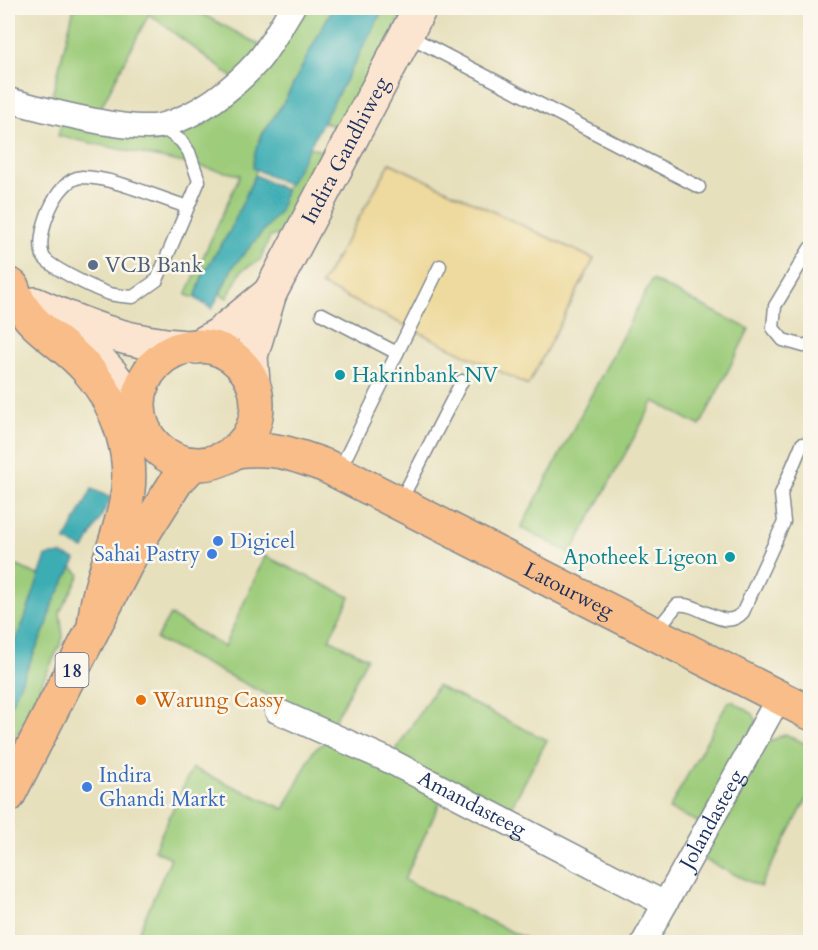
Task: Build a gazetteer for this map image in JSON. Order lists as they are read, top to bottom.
{
  "streets": {
    "main road": ["Indira Gandhiweg", "Latourweg", "18"],
    "street": ["Amandasteeg", "Jolandasteeg"]
  },
  "crossings": [
    ["Indira Gandhiweg", "Latourweg"],
    ["Indira Gandhiweg", "18"],
    ["Latourweg", "18"],
    ["Latourweg", "Jolandasteeg"],
    ["Amandasteeg", "Jolandasteeg"]
  ],
  "places": [
    "VCB Bank",
    "Hakrinbank NV",
    "Digicel",
    "Sahai Pastry",
    "Apotheek Ligeon",
    "Warung Cassy",
    "Indira Ghandi Markt"
  ]
}
